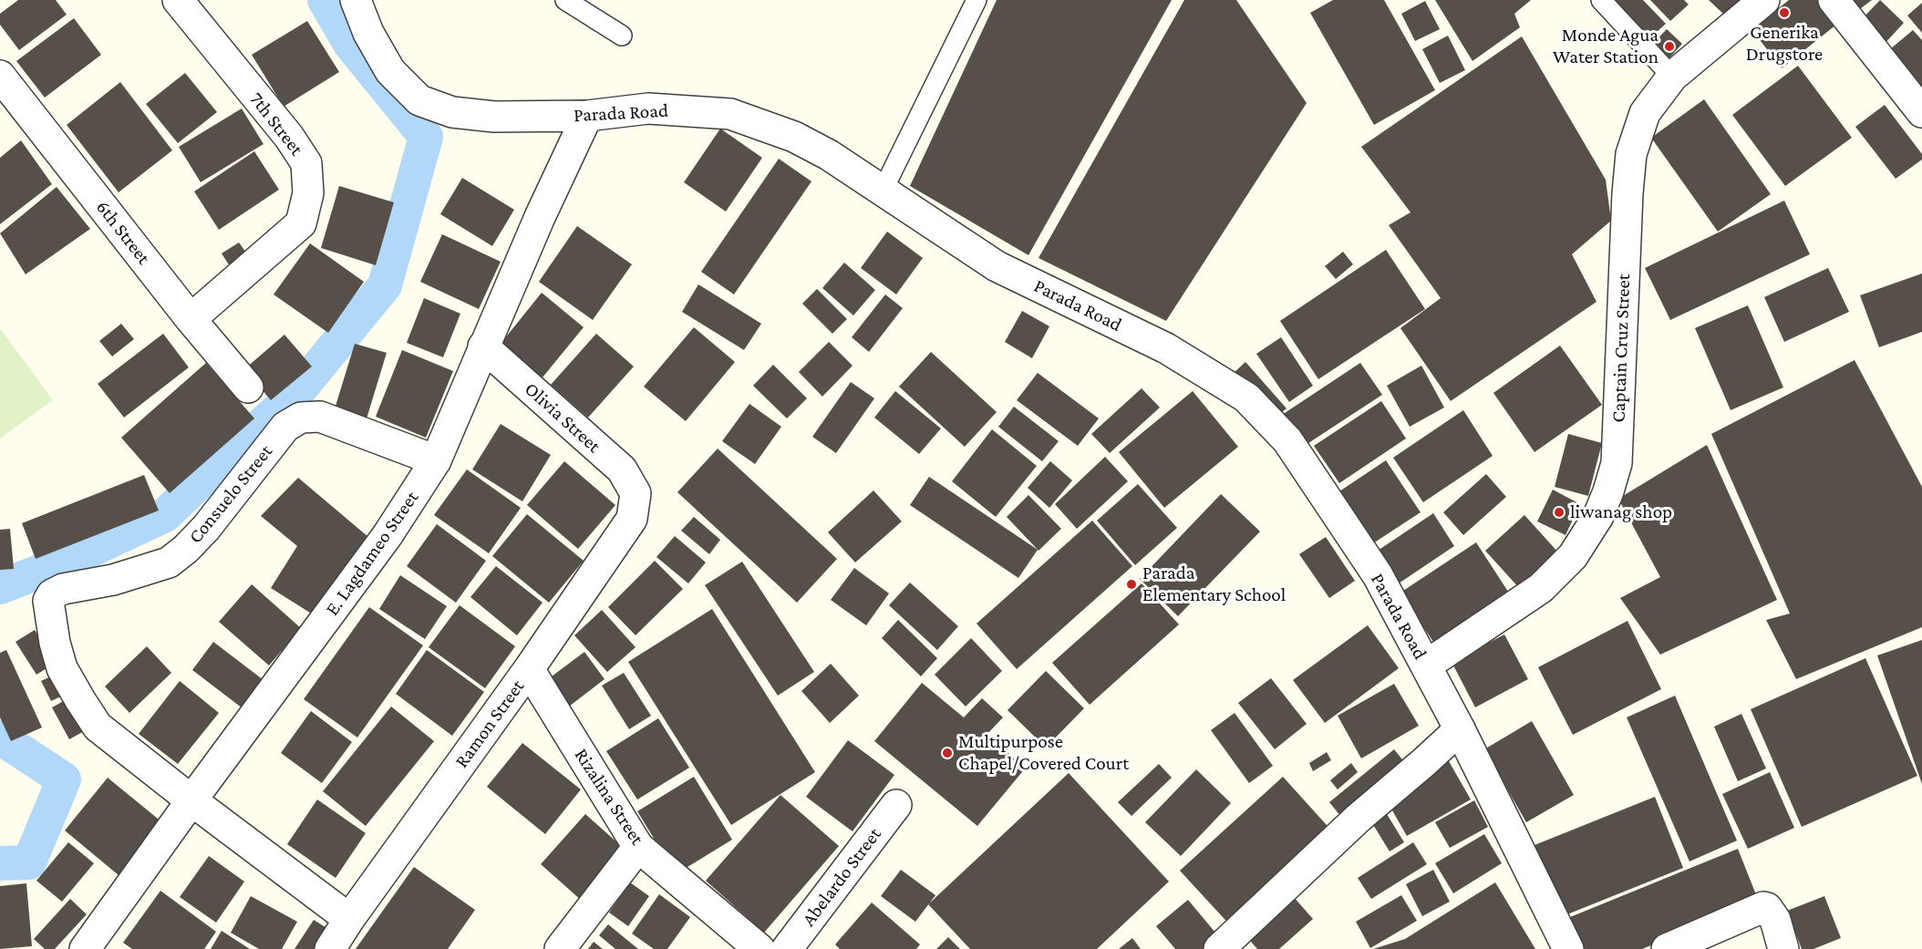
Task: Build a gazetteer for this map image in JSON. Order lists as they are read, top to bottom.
{
  "streets": {
    "street": [
      "Parada Road",
      "7th Street",
      "6th Street",
      "Captain Cruz Street",
      "Olivia Street",
      "Consuelo Street",
      "E. Lagdameo Street",
      "Ramon Street",
      "Rizalina Street",
      "Abelardo Street"
    ]
  },
  "crossings": [
    ["Parada Road", "Captain Cruz Street"],
    ["Parada Road", "E. Lagdameo Street"],
    ["7th Street", "6th Street"],
    ["Olivia Street", "E. Lagdameo Street"],
    ["Olivia Street", "Ramon Street"],
    ["Consuelo Street", "E. Lagdameo Street"],
    ["Consuelo Street", "Ramon Street"],
    ["Ramon Street", "Rizalina Street"]
  ],
  "places": [
    "Generika Drugstore",
    "Monde Agua Water Station",
    "liwanag shop",
    "Parada Elementary School",
    "Multipurpose Chapel/Covered Court"
  ]
}
